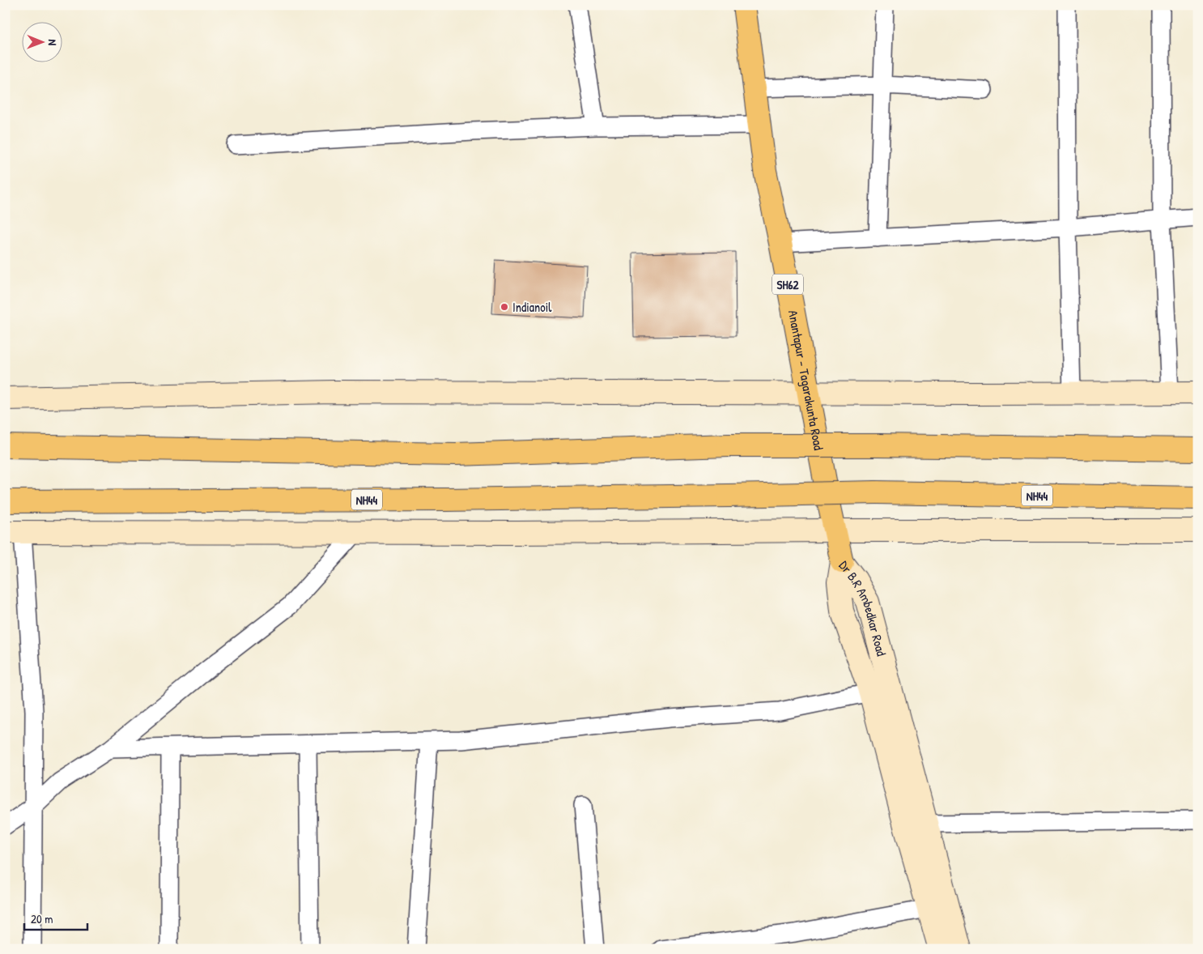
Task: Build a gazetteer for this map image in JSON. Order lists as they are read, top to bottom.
{
  "streets": {
    "main road": ["SH62", "Anantapur - Tagarakunta Road", "NH44"],
    "street": ["Dr B.R Ambedkar Road"]
  },
  "crossings": [
    ["Anantapur - Tagarakunta Road", "Dr B.R Ambedkar Road"]
  ],
  "places": ["Indianoil"],
  "scale_bar": "20 m",
  "north": "right"
}
